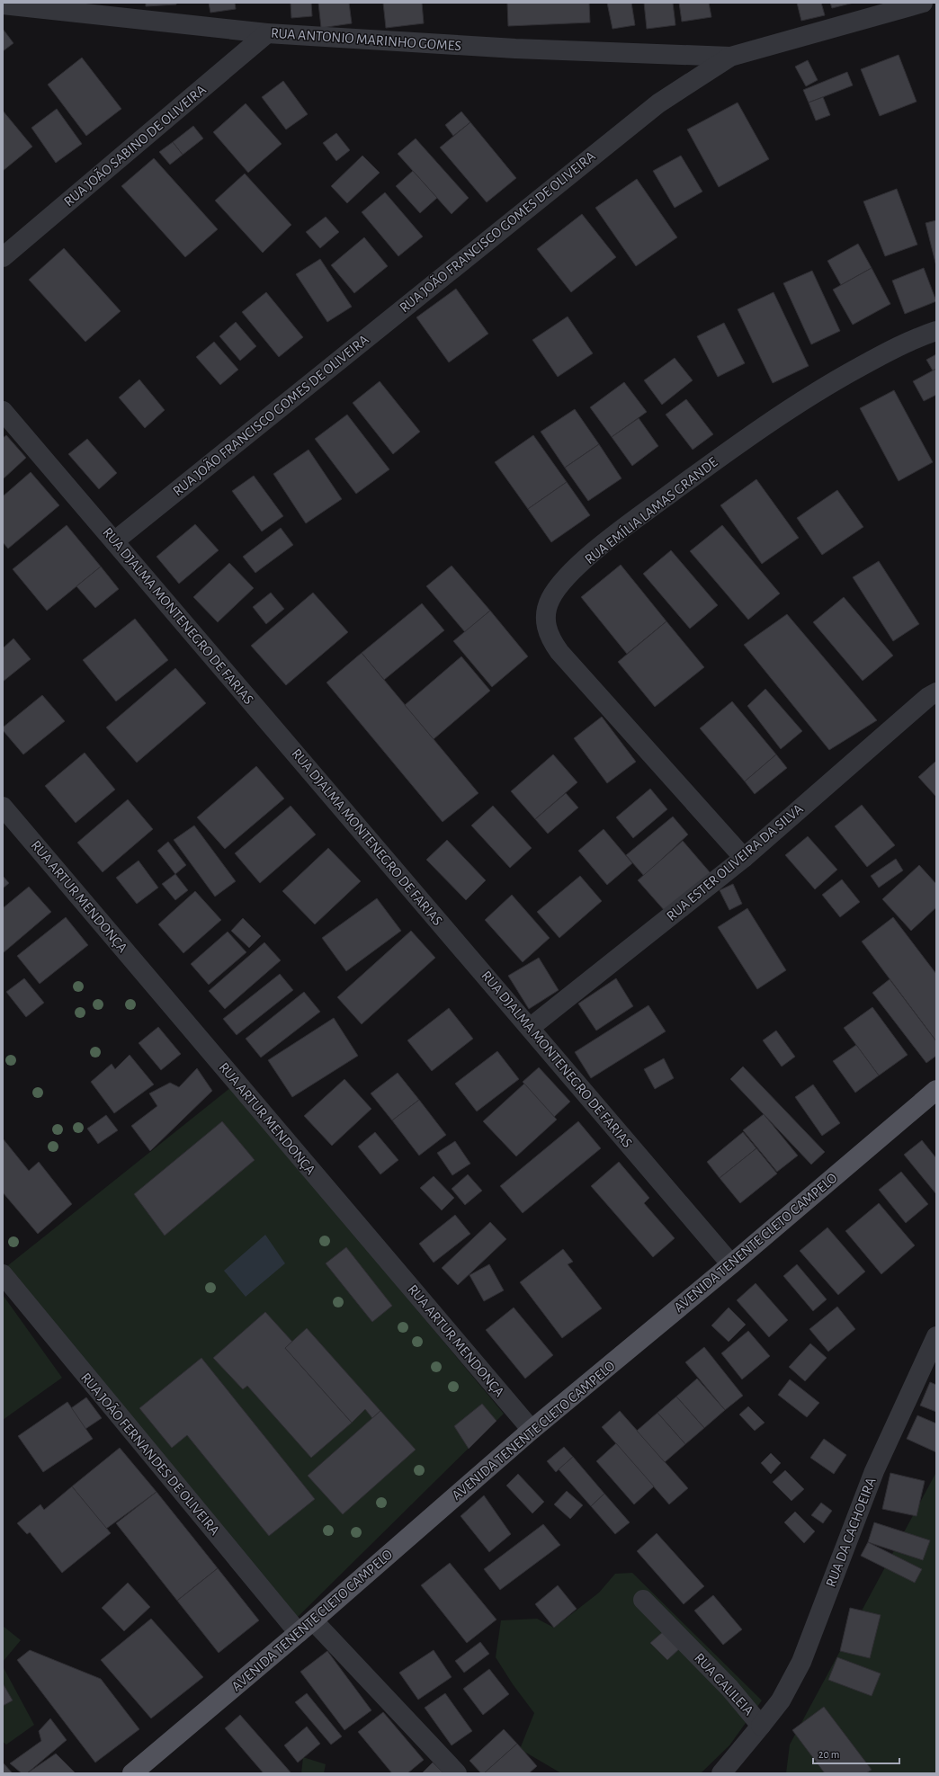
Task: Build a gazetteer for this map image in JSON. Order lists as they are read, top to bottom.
{
  "streets": {
    "main road": ["AVENIDA TENENTE CLETO CAMPELO"],
    "street": [
      "RUA ANTONIO MARINHO GOMES",
      "RUA JOÃO SABINO DE OLIVEIRA",
      "RUA JOÃO FRANCISCO GOMES DE OLIVEIRA",
      "RUA EMÍLIA LAMAS GRANDE",
      "RUA DJALMA MONTENEGRO DE FARIAS",
      "RUA ESTER OLIVEIRA DA SILVA",
      "RUA ARTUR MENDONÇA",
      "RUA JOÃO FERNANDES DE OLIVEIRA",
      "RUA DA CACHOEIRA",
      "RUA GALILEIA"
    ]
  },
  "crossings": [
    ["RUA ANTONIO MARINHO GOMES", "RUA JOÃO SABINO DE OLIVEIRA"],
    ["RUA ANTONIO MARINHO GOMES", "RUA JOÃO FRANCISCO GOMES DE OLIVEIRA"],
    ["RUA JOÃO FRANCISCO GOMES DE OLIVEIRA", "RUA DJALMA MONTENEGRO DE FARIAS"],
    ["RUA EMÍLIA LAMAS GRANDE", "RUA ESTER OLIVEIRA DA SILVA"],
    ["RUA DJALMA MONTENEGRO DE FARIAS", "RUA ESTER OLIVEIRA DA SILVA"],
    ["RUA DJALMA MONTENEGRO DE FARIAS", "AVENIDA TENENTE CLETO CAMPELO"],
    ["RUA ARTUR MENDONÇA", "AVENIDA TENENTE CLETO CAMPELO"],
    ["AVENIDA TENENTE CLETO CAMPELO", "RUA JOÃO FERNANDES DE OLIVEIRA"],
    ["RUA DA CACHOEIRA", "RUA GALILEIA"]
  ],
  "scale_bar": "20 m"
}
